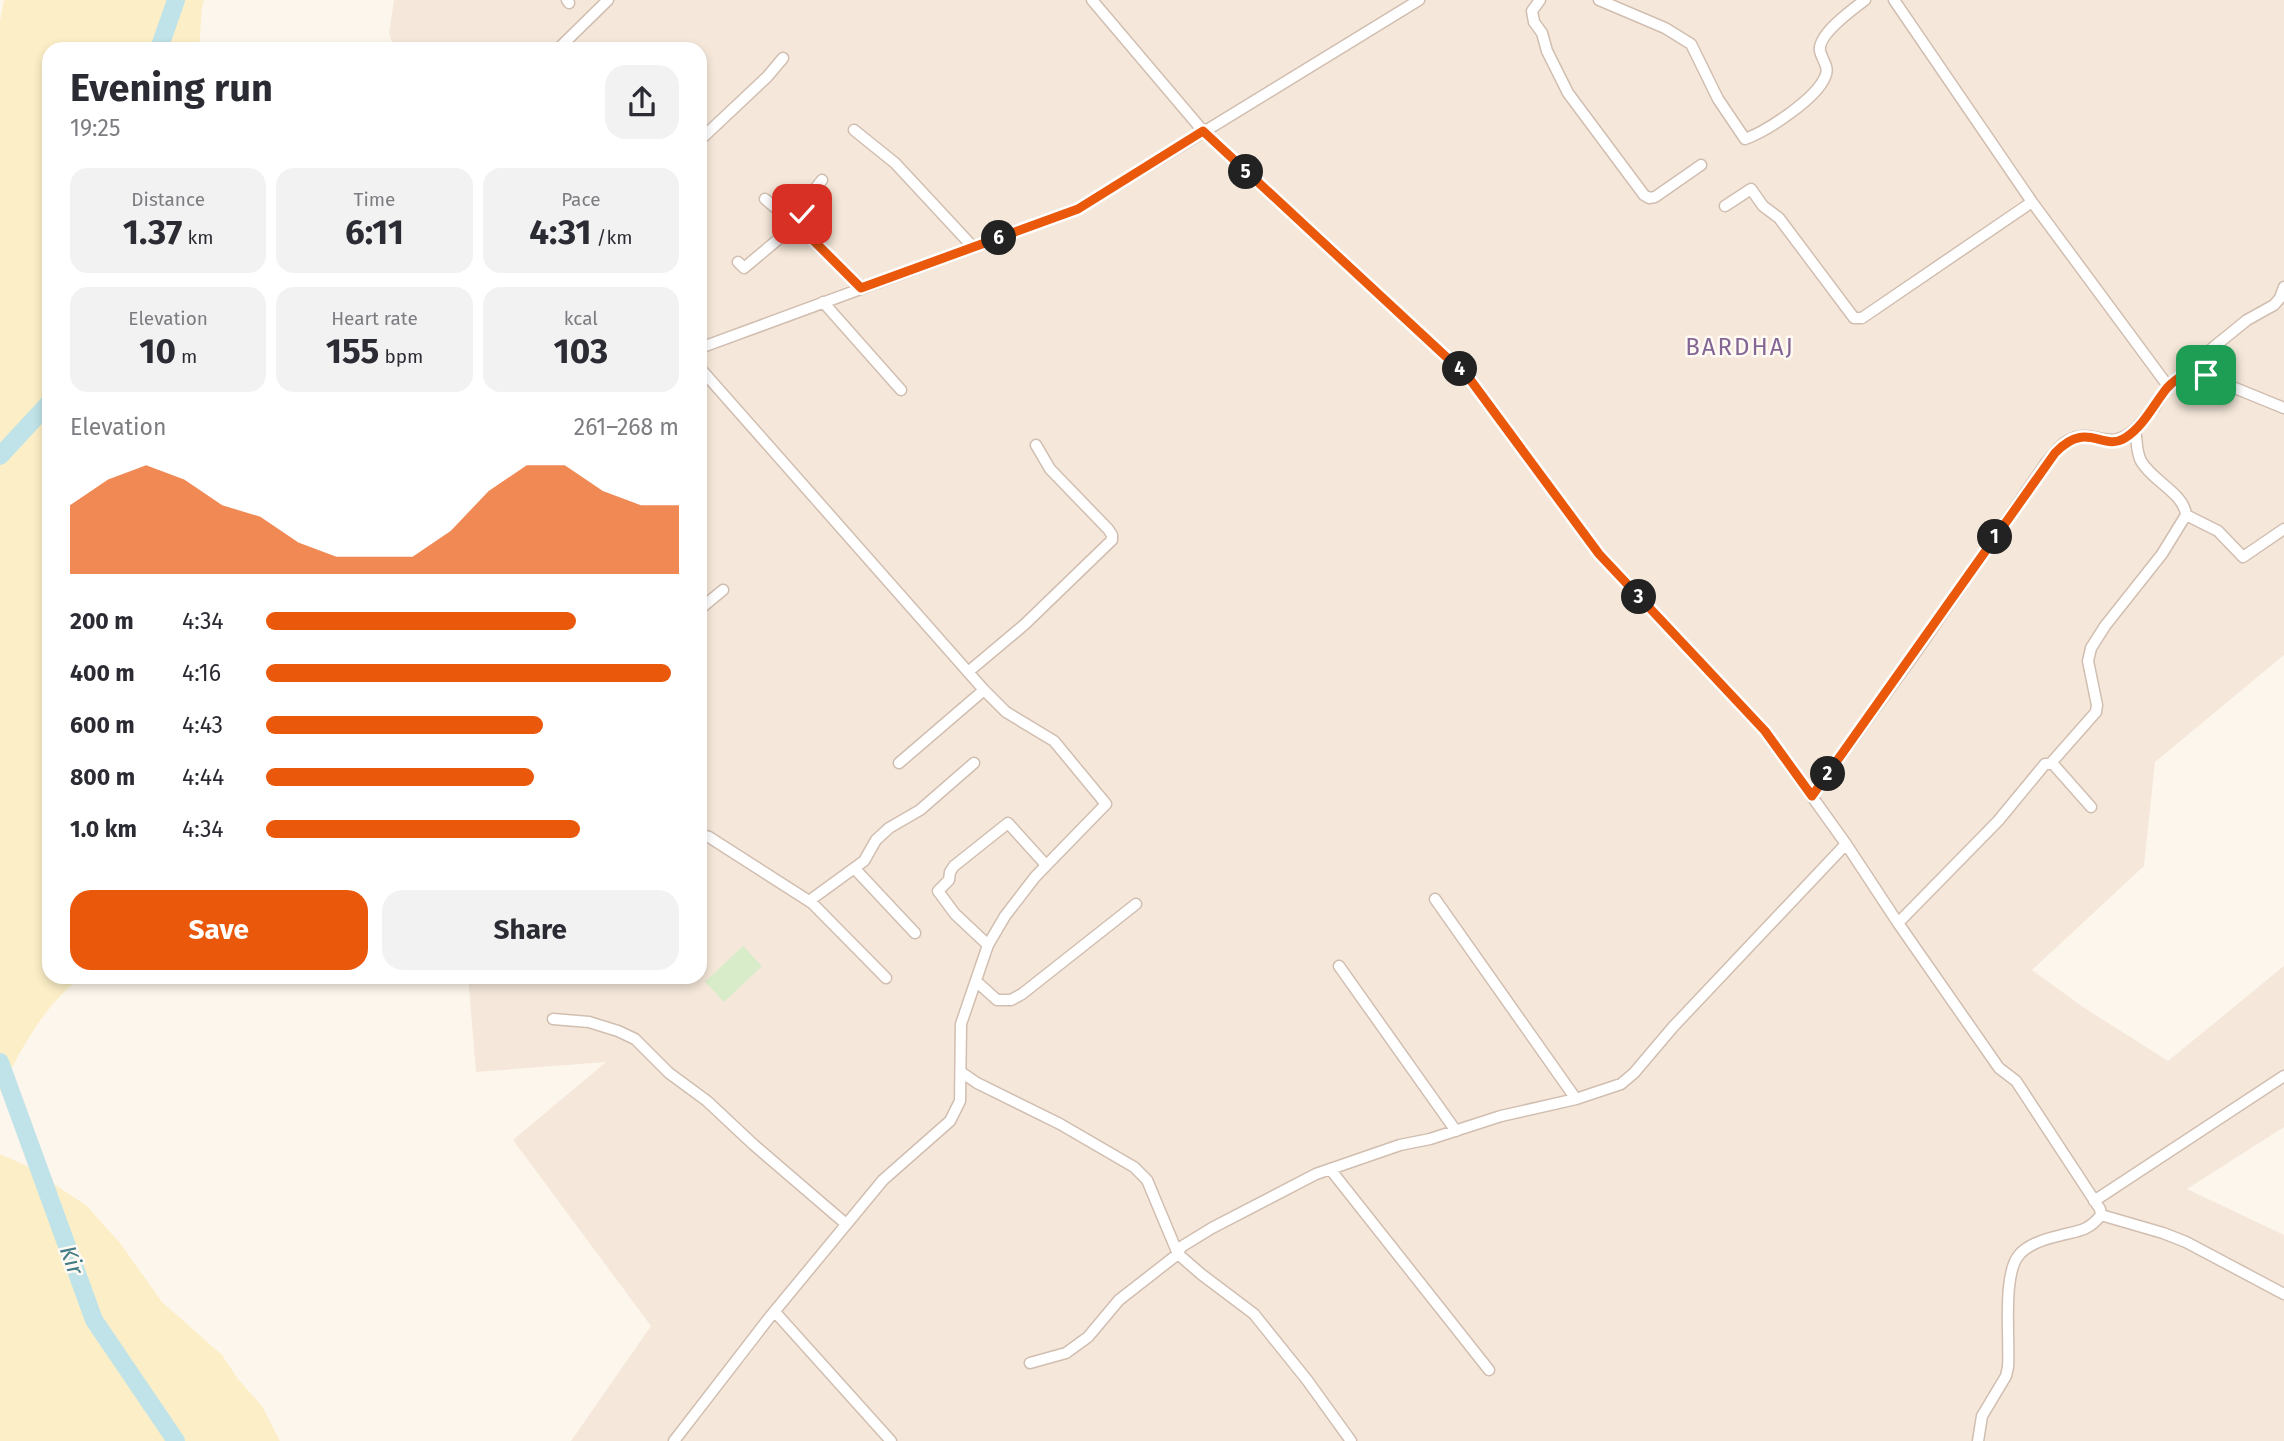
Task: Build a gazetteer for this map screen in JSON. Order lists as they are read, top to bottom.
{
  "districts": ["BARDHAJ"],
  "water": ["Kir"],
  "page": {
    "heading": ["Evening run", "19:25"],
    "pins": [
      "5",
      "6",
      "4",
      "1",
      "3",
      "2"
    ],
    "stats": [
      ["Distance", "1.37 km"],
      ["Time", "6:11"],
      ["Pace", "4:31 /km"],
      ["Elevation", "10 m"],
      ["Heart rate", "155 bpm"],
      ["kcal", "103"]
    ],
    "chart": ["Elevation", "261–268 m"],
    "list": [
      {
        "name": "200 m",
        "note": "4:34"
      },
      {
        "name": "400 m",
        "note": "4:16"
      },
      {
        "name": "600 m",
        "note": "4:43"
      },
      {
        "name": "800 m",
        "note": "4:44"
      },
      {
        "name": "1.0 km",
        "note": "4:34"
      }
    ],
    "buttons": ["Save", "Share"]
  }
}
